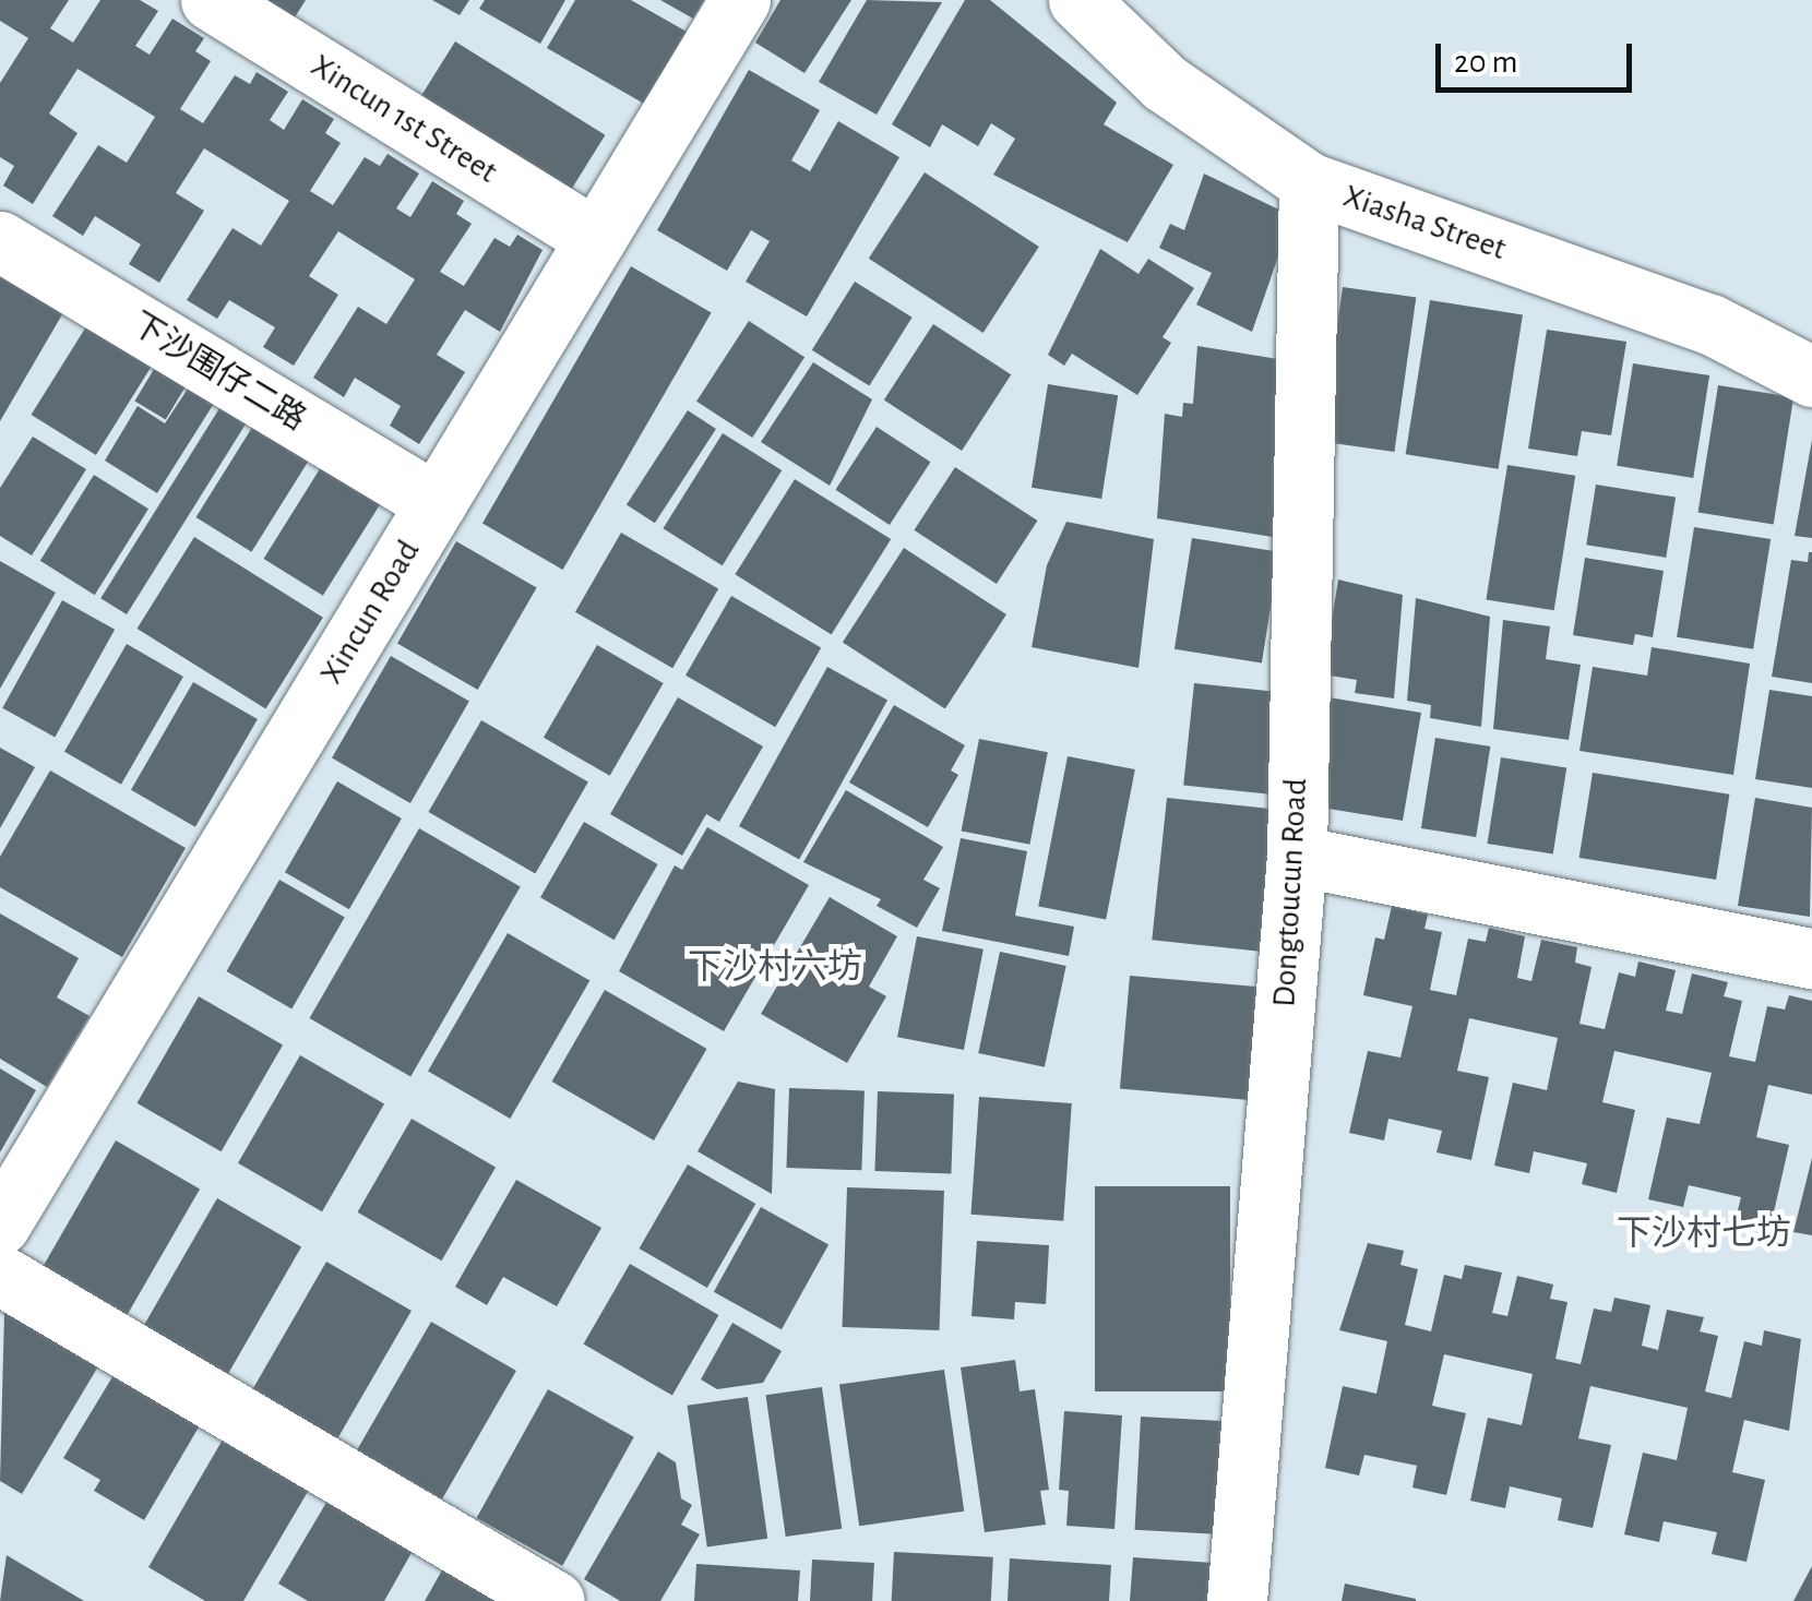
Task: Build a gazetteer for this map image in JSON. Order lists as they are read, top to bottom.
{
  "streets": {
    "street": [
      "Xincun 1st Street",
      "Xiasha Street",
      "下沙围仔二路",
      "Xincun Road",
      "Dongtoucun Road"
    ]
  },
  "crossings": [
    ["Xincun 1st Street", "Xincun Road"],
    ["Xiasha Street", "Dongtoucun Road"],
    ["下沙围仔二路", "Xincun Road"]
  ],
  "districts": ["下沙村六坊", "下沙村七坊"],
  "scale_bar": "20 m"
}
